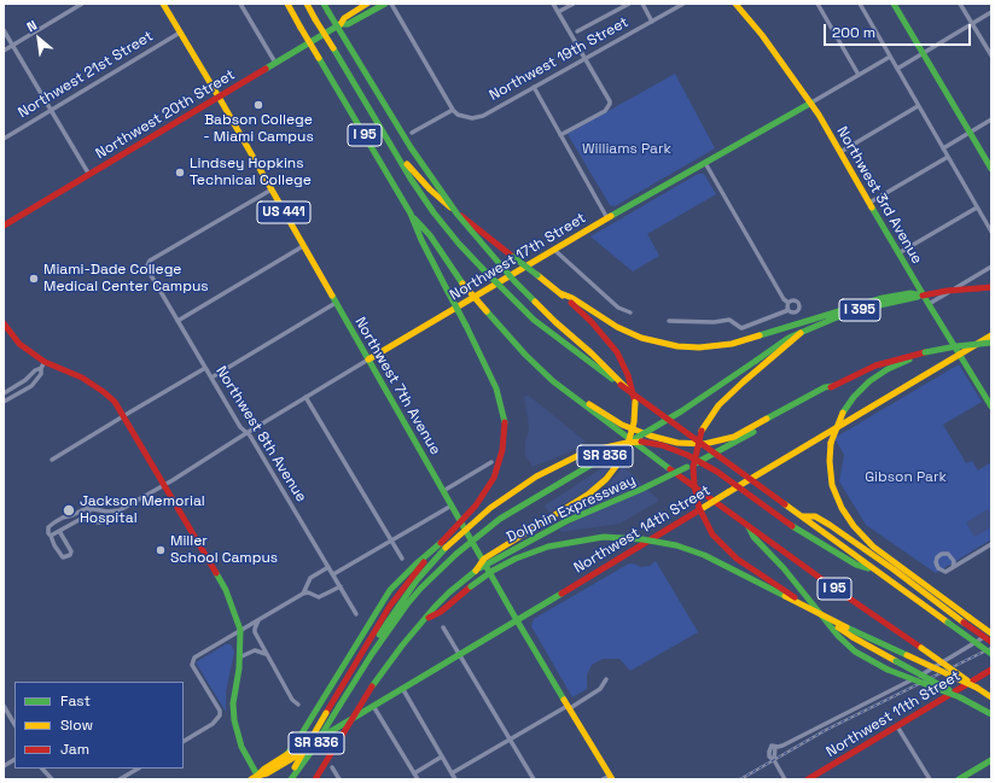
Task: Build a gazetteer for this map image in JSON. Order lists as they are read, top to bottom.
{
  "streets": {
    "main road": [
      "Northwest 20th Street",
      "I 95",
      "Northwest 3rd Avenue",
      "US 441",
      "Northwest 17th Street",
      "I 395",
      "Northwest 7th Avenue",
      "SR 836",
      "Dolphin Expressway",
      "Northwest 14th Street",
      "Northwest 11th Street"
    ],
    "street": ["Northwest 19th Street", "Northwest 21st Street", "Northwest 8th Avenue"]
  },
  "crossings": [
    ["Northwest 21st Street", "Northwest 7th Avenue"],
    ["Northwest 20th Street", "Northwest 7th Avenue"],
    ["Northwest 3rd Avenue", "Northwest 17th Street"],
    ["Northwest 3rd Avenue", "Northwest 14th Street"],
    ["Northwest 17th Street", "Northwest 7th Avenue"],
    ["Northwest 17th Street", "Northwest 8th Avenue"],
    ["I 395", "Dolphin Expressway"],
    ["Northwest 7th Avenue", "Northwest 8th Avenue"],
    ["Northwest 7th Avenue", "Northwest 14th Street"]
  ],
  "parks": ["Williams Park", "Gibson Park"],
  "places": [
    "Babson College - Miami Campus",
    "Lindsey Hopkins Technical College",
    "Miami-Dade College Medical Center Campus",
    "Jackson Memorial Hospital",
    "Miller School Campus"
  ],
  "legend": ["Fast", "Slow", "Jam"],
  "scale_bar": "200 m",
  "north": "top left"
}
